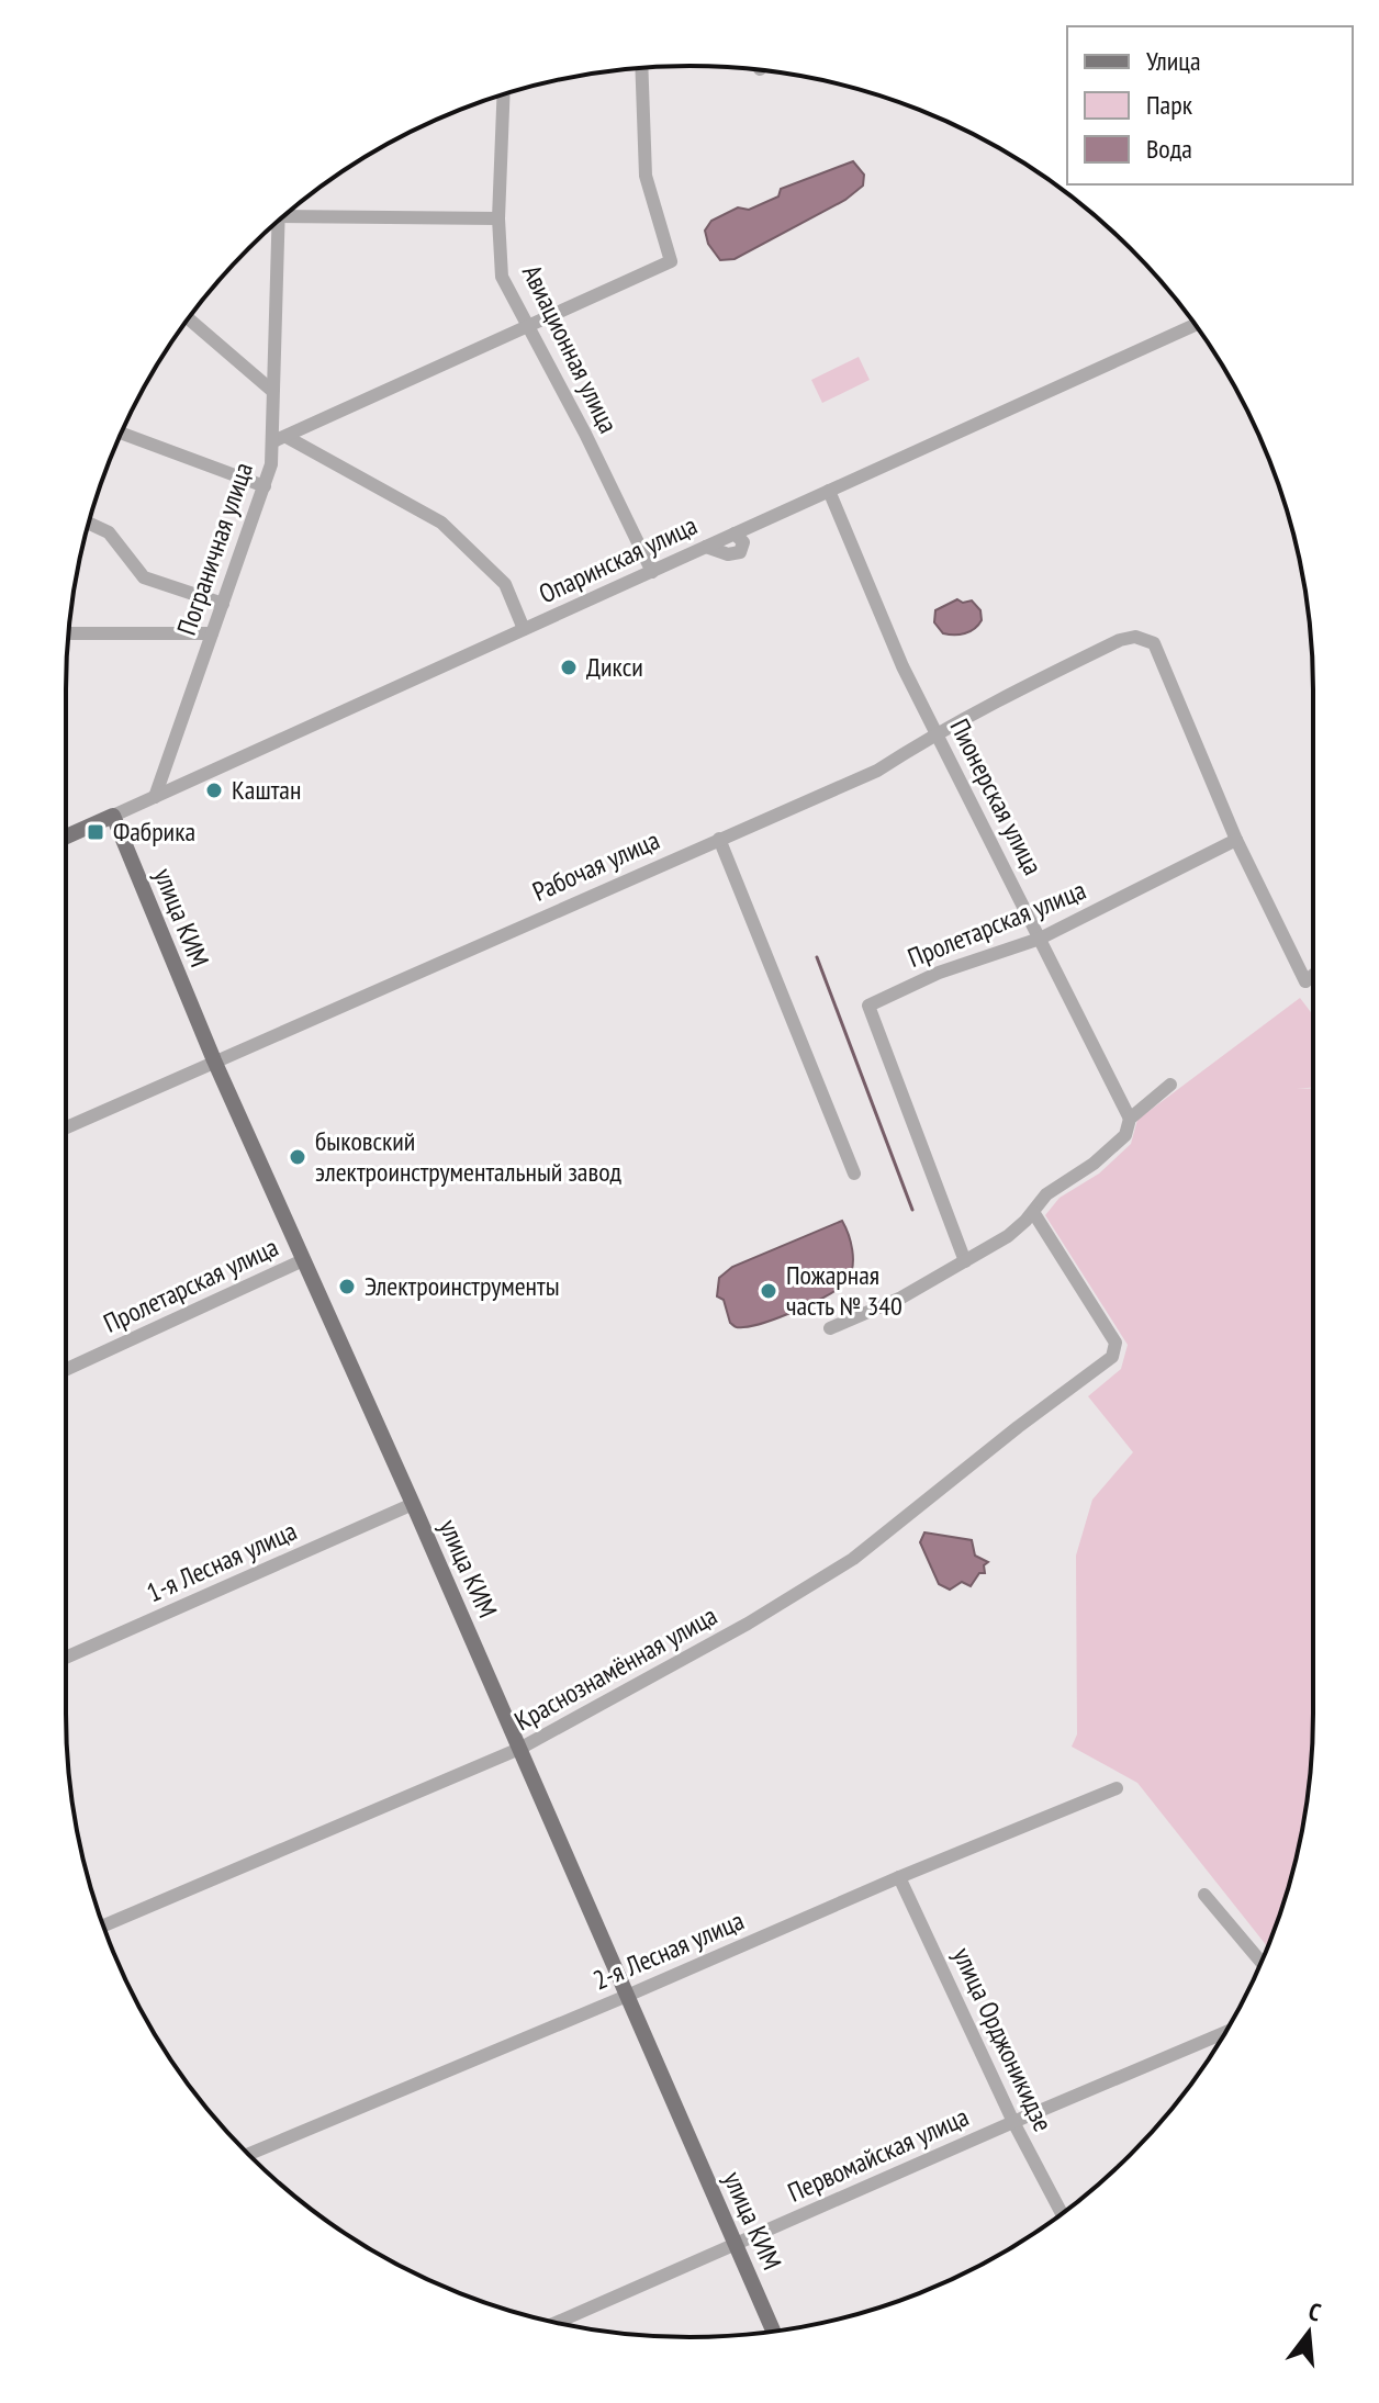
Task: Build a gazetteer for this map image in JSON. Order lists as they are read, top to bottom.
{
  "streets": {
    "main road": ["Опаринская улица", "улица КИМ"],
    "street": [
      "Авиационная улица",
      "Пограничная улица",
      "Пионерская улица",
      "Рабочая улица",
      "Пролетарская улица",
      "1-я Лесная улица",
      "Краснознамённая улица",
      "2-я Лесная улица",
      "улица Орджоникидзе",
      "Первомайская улица"
    ]
  },
  "crossings": [
    ["Авиационная улица", "Опаринская улица"],
    ["Пограничная улица", "Опаринская улица"],
    ["Опаринская улица", "Пионерская улица"],
    ["Опаринская улица", "улица КИМ"],
    ["Пионерская улица", "Рабочая улица"],
    ["Пионерская улица", "Пролетарская улица"],
    ["Рабочая улица", "улица КИМ"],
    ["Рабочая улица", "Пролетарская улица"],
    ["улица КИМ", "Пролетарская улица"],
    ["улица КИМ", "1-я Лесная улица"],
    ["улица КИМ", "Краснознамённая улица"],
    ["улица КИМ", "2-я Лесная улица"],
    ["улица КИМ", "Первомайская улица"],
    ["2-я Лесная улица", "улица Орджоникидзе"],
    ["улица Орджоникидзе", "Первомайская улица"]
  ],
  "places": {
    "other": [
      "Дикси",
      "Каштан",
      "быковский электроинструментальный завод",
      "Электроинструменты",
      "Пожарная часть № 340"
    ],
    "transit": ["Фабрика"]
  },
  "legend": ["Улица", "Парк", "Вода"],
  "north": "top"
}
